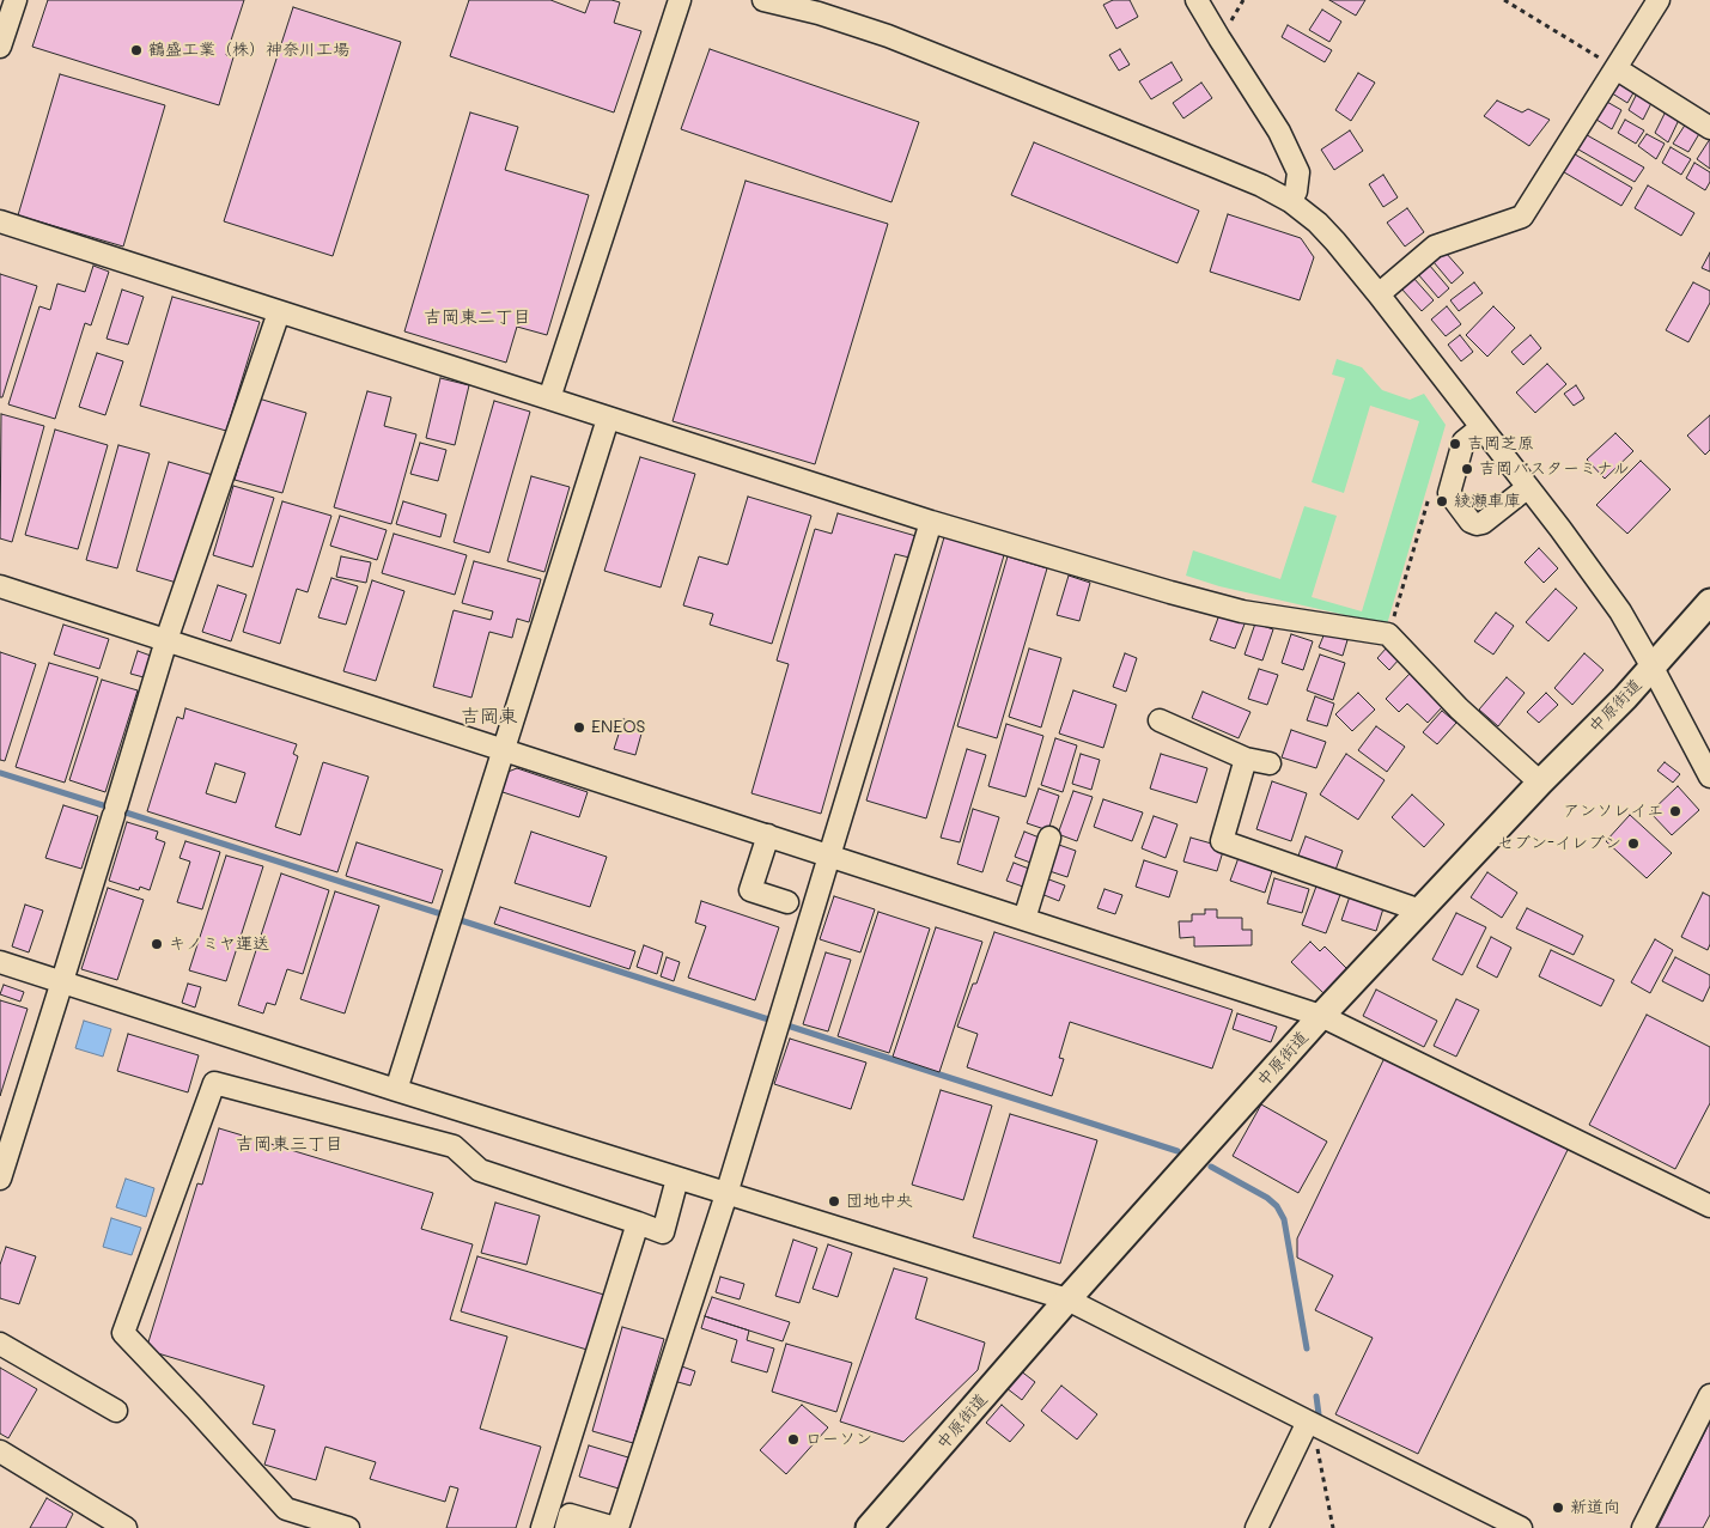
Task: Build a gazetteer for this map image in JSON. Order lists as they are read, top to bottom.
{
  "streets": {
    "main road": ["中原街道"]
  },
  "districts": ["吉岡東二丁目", "吉岡東", "吉岡東三丁目"],
  "places": [
    "鶴盛工業（株）神奈川工場",
    "吉岡芝原",
    "吉岡バスターミナル",
    "綾瀬車庫",
    "ENEOS",
    "アンソレイエ",
    "セブン-イレブン",
    "キノミヤ運送",
    "団地中央",
    "ローソン",
    "新道向"
  ]
}
